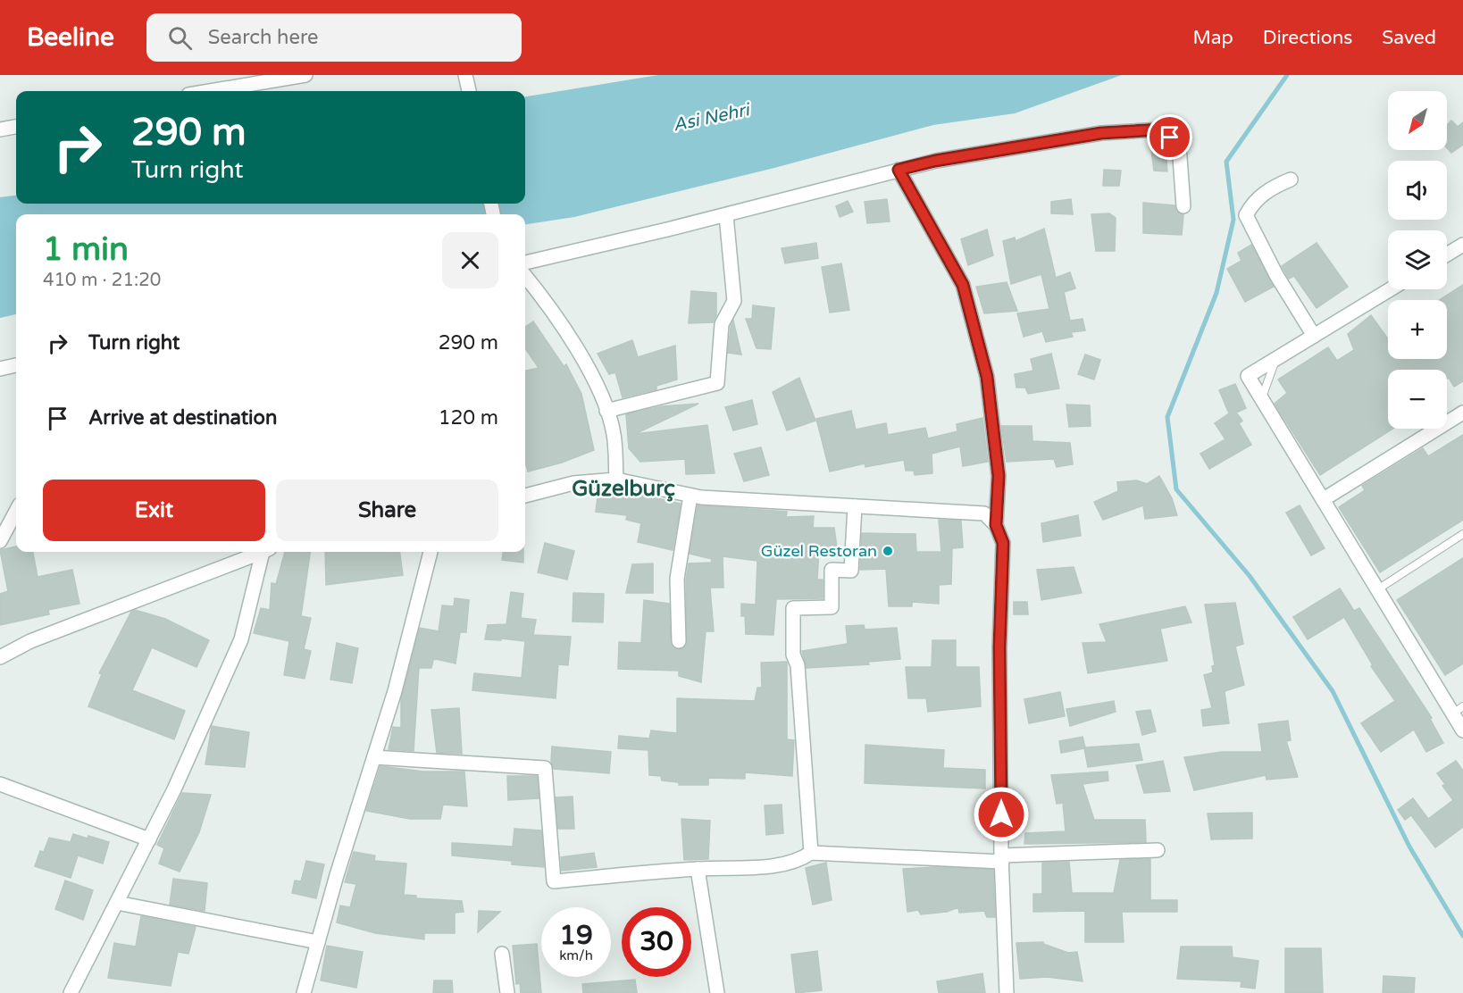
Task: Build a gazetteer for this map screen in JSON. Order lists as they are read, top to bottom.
{
  "districts": ["Güzelburç"],
  "water": ["Asi Nehri"],
  "places": ["Güzel Restoran"],
  "north": "bottom left",
  "page": {
    "header": "Beeline",
    "search": "Search here",
    "nav": ["Map", "Directions", "Saved"],
    "map_buttons": ["+", "−"],
    "turn": ["290 m", "Turn right"],
    "heading": ["1 min", "410 m · 21:20"],
    "list": [
      {
        "name": "Turn right",
        "value": "290 m"
      },
      {
        "name": "Arrive at destination",
        "value": "120 m"
      }
    ],
    "buttons": ["Exit", "Share"],
    "speed": "19 km/h",
    "limit": "30"
  }
}
